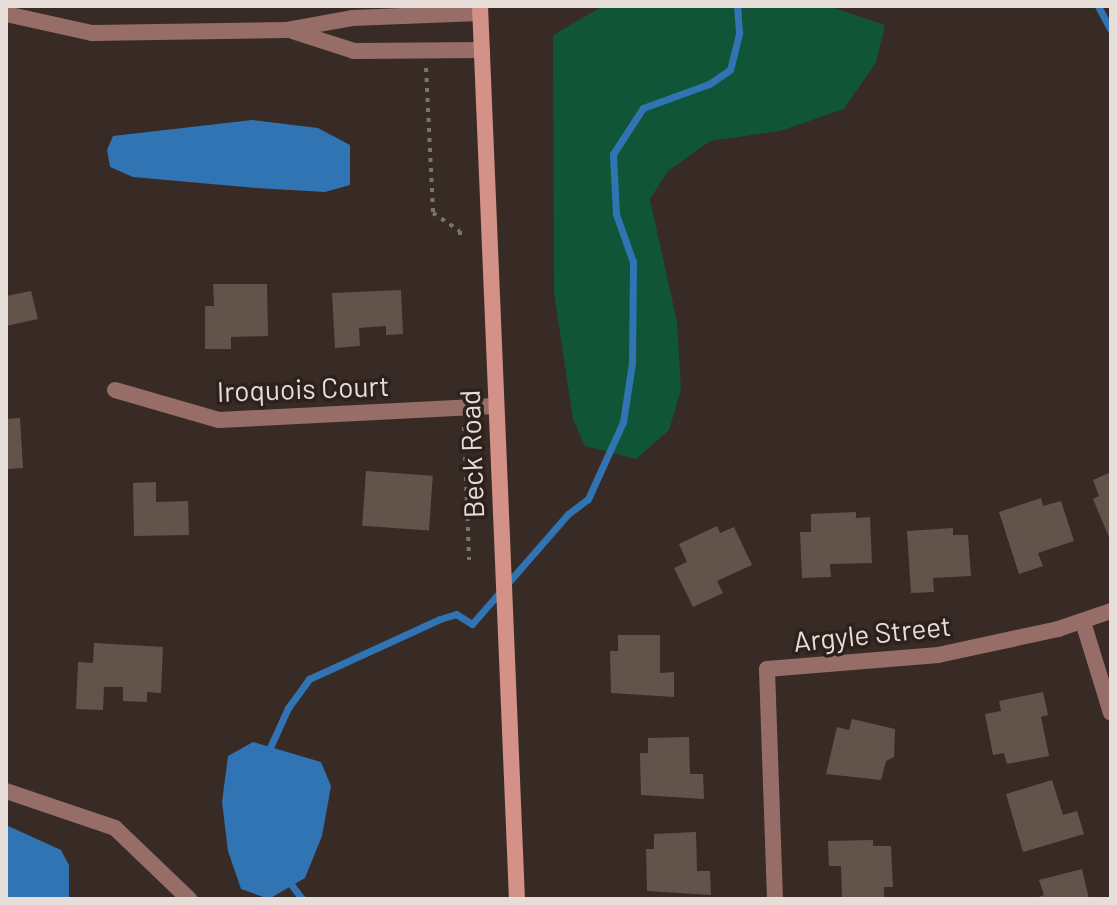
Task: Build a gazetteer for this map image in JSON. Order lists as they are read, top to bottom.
{
  "streets": {
    "main road": ["Beck Road"],
    "street": ["Iroquois Court", "Argyle Street"]
  },
  "crossings": [
    ["Iroquois Court", "Beck Road"]
  ]
}
